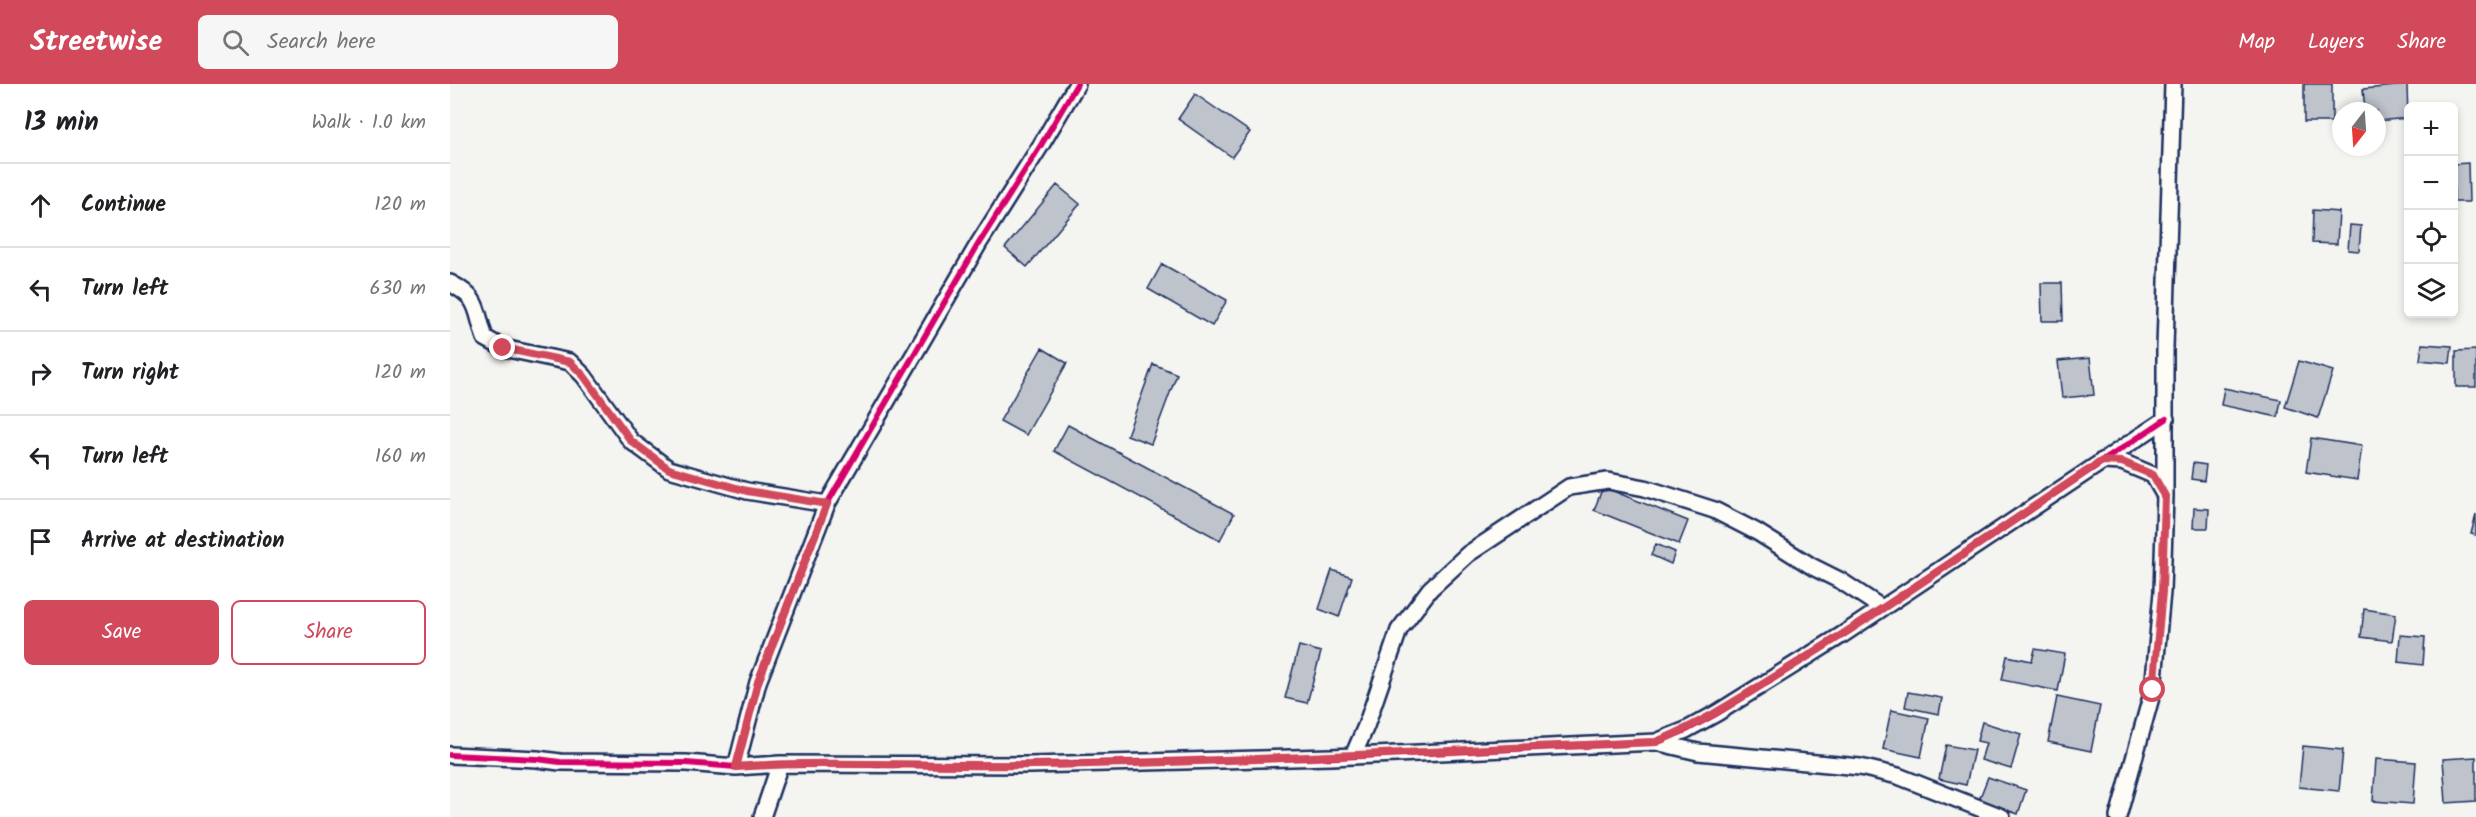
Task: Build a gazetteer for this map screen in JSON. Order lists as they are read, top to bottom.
{
  "north": "bottom",
  "page": {
    "header": "Streetwise",
    "search": "Search here",
    "nav": ["Map", "Layers", "Share"],
    "heading": ["13 min", "Walk · 1.0 km"],
    "map_buttons": ["+", "−"],
    "list": [
      ["Continue", "120 m"],
      ["Turn left", "630 m"],
      ["Turn right", "120 m"],
      ["Turn left", "160 m"],
      "Arrive at destination"
    ],
    "buttons": ["Save", "Share"]
  }
}
